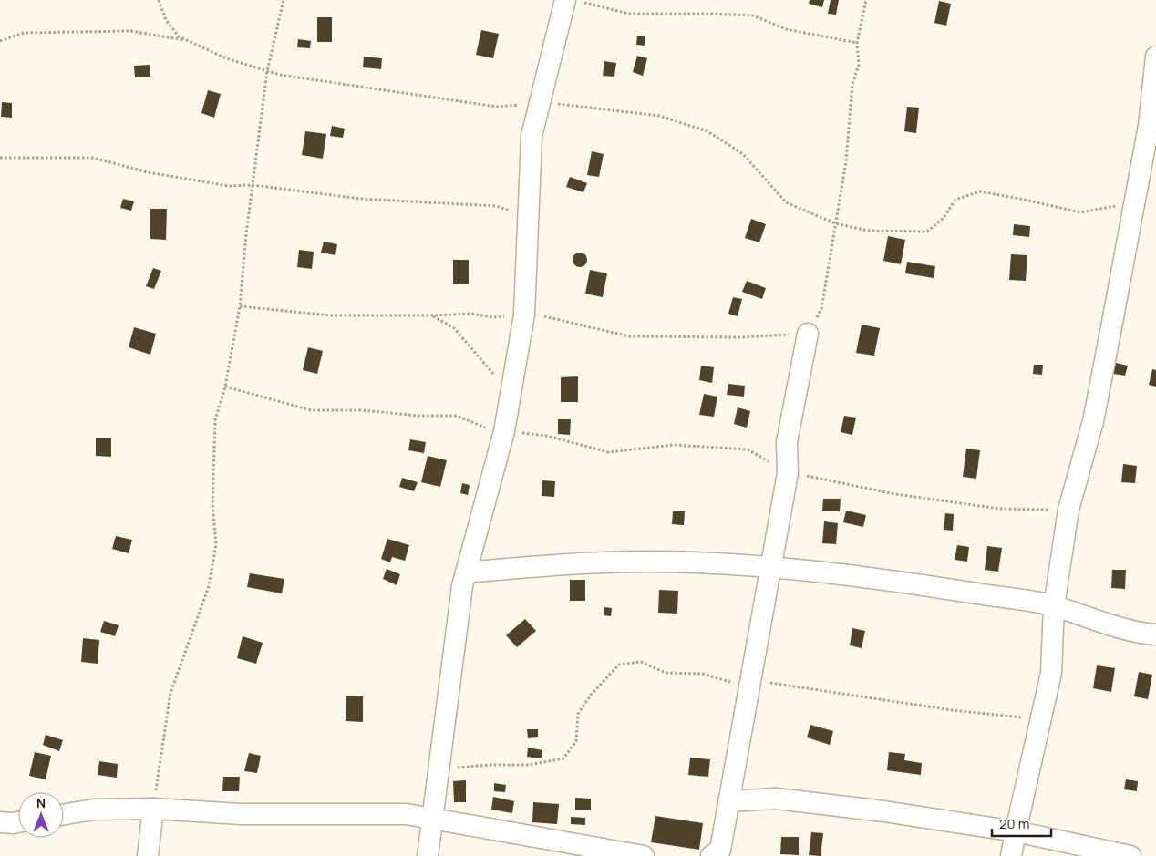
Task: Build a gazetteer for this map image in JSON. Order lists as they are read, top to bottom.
{
  "scale_bar": "20 m",
  "north": "top"
}
